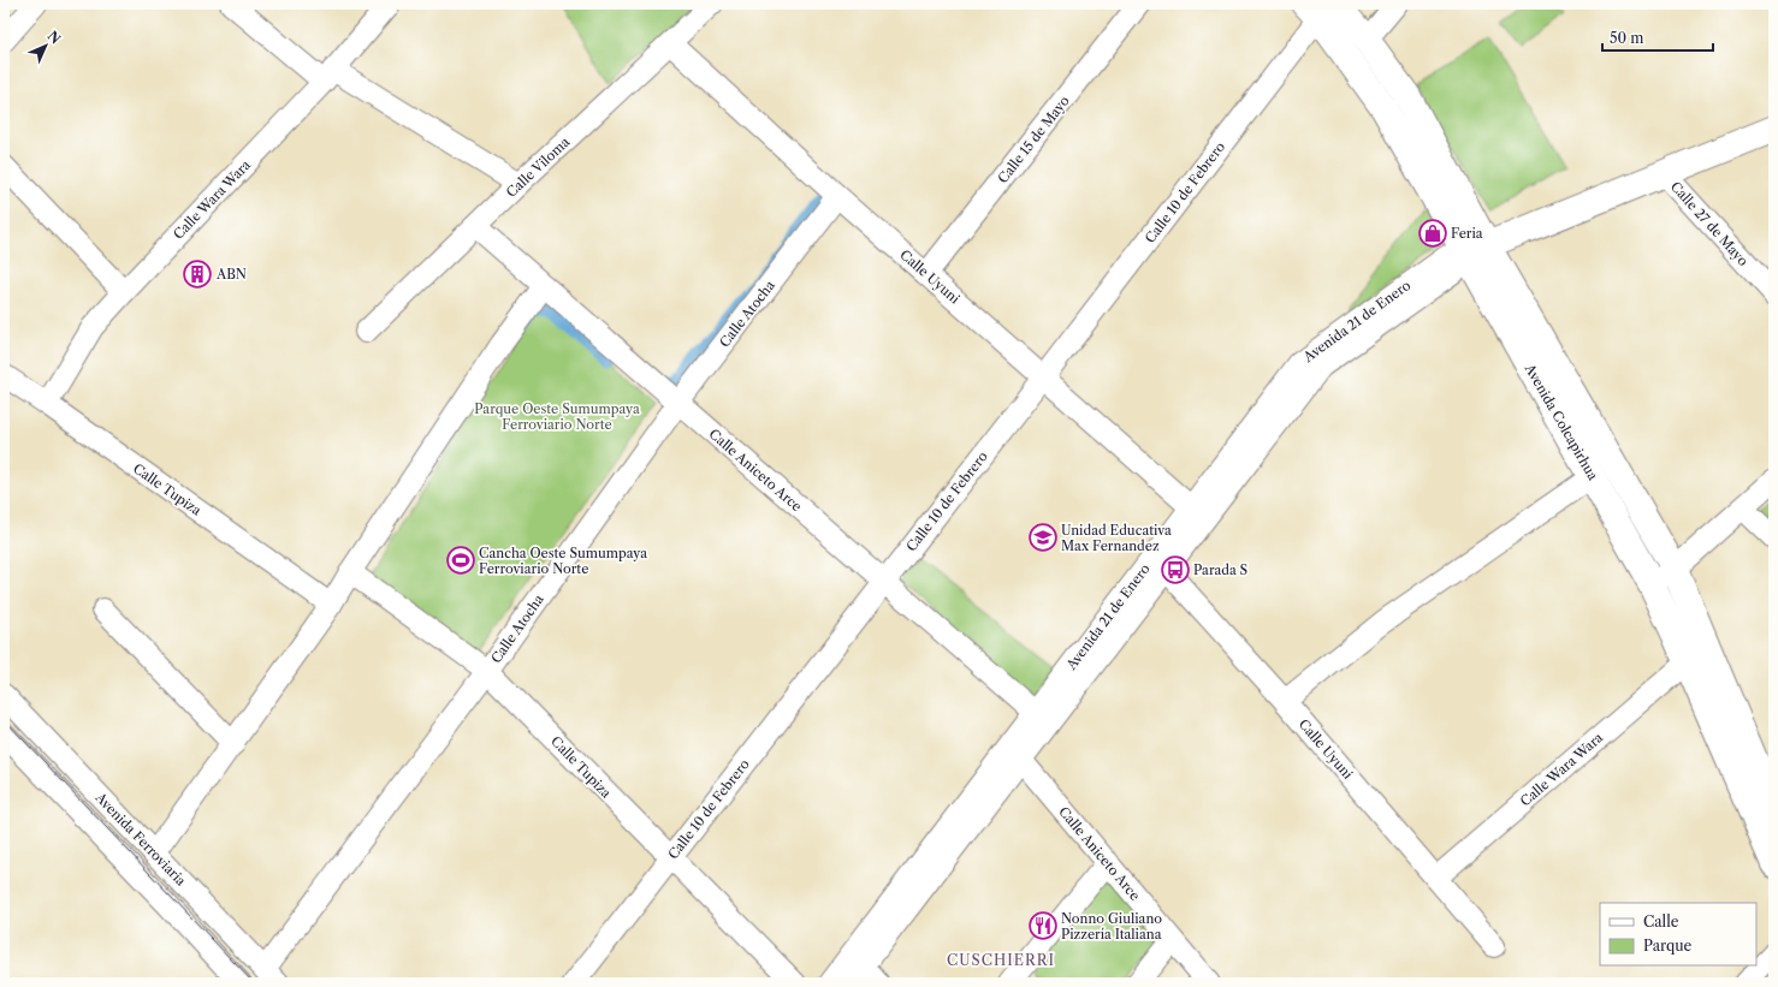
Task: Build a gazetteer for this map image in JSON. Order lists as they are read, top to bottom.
{
  "streets": {
    "main road": ["Avenida 21 de Enero", "Avenida Colcapirhua"],
    "street": [
      "Calle 15 de Mayo",
      "Calle Viloma",
      "Calle 10 de Febrero",
      "Calle Wara Wara",
      "Calle 27 de Mayo",
      "Calle Uyuni",
      "Calle Atocha",
      "Calle Aniceto Arce",
      "Calle Tupiza",
      "Avenida Ferroviaria"
    ]
  },
  "crossings": [
    ["Calle 15 de Mayo", "Calle Uyuni"],
    ["Calle Viloma", "Calle Uyuni"],
    ["Calle Viloma", "Calle Aniceto Arce"],
    ["Calle 10 de Febrero", "Calle Uyuni"],
    ["Calle 10 de Febrero", "Avenida Colcapirhua"],
    ["Calle 10 de Febrero", "Calle Aniceto Arce"],
    ["Calle 10 de Febrero", "Calle Tupiza"],
    ["Calle Wara Wara", "Calle Uyuni"],
    ["Calle Wara Wara", "Avenida Colcapirhua"],
    ["Calle Wara Wara", "Calle Tupiza"],
    ["Calle 27 de Mayo", "Avenida 21 de Enero"],
    ["Calle Uyuni", "Calle Atocha"],
    ["Calle Uyuni", "Avenida 21 de Enero"],
    ["Calle Atocha", "Calle Aniceto Arce"],
    ["Calle Atocha", "Calle Tupiza"],
    ["Calle Atocha", "Avenida Ferroviaria"],
    ["Avenida 21 de Enero", "Avenida Colcapirhua"],
    ["Avenida 21 de Enero", "Calle Aniceto Arce"]
  ],
  "districts": ["CUSCHIERRI"],
  "parks": ["Parque Oeste Sumumpaya Ferroviario Norte"],
  "places": {
    "shop": ["Feria"],
    "building": ["ABN"],
    "school or university": ["Unidad Educativa Max Fernandez"],
    "sports": ["Cancha Oeste Sumumpaya Ferroviario Norte"],
    "bus stop": ["Parada S"],
    "restaurant": ["Nonno Giuliano Pizzería Italiana"]
  },
  "legend": ["Calle", "Parque"],
  "scale_bar": "50 m",
  "north": "top right"
}
